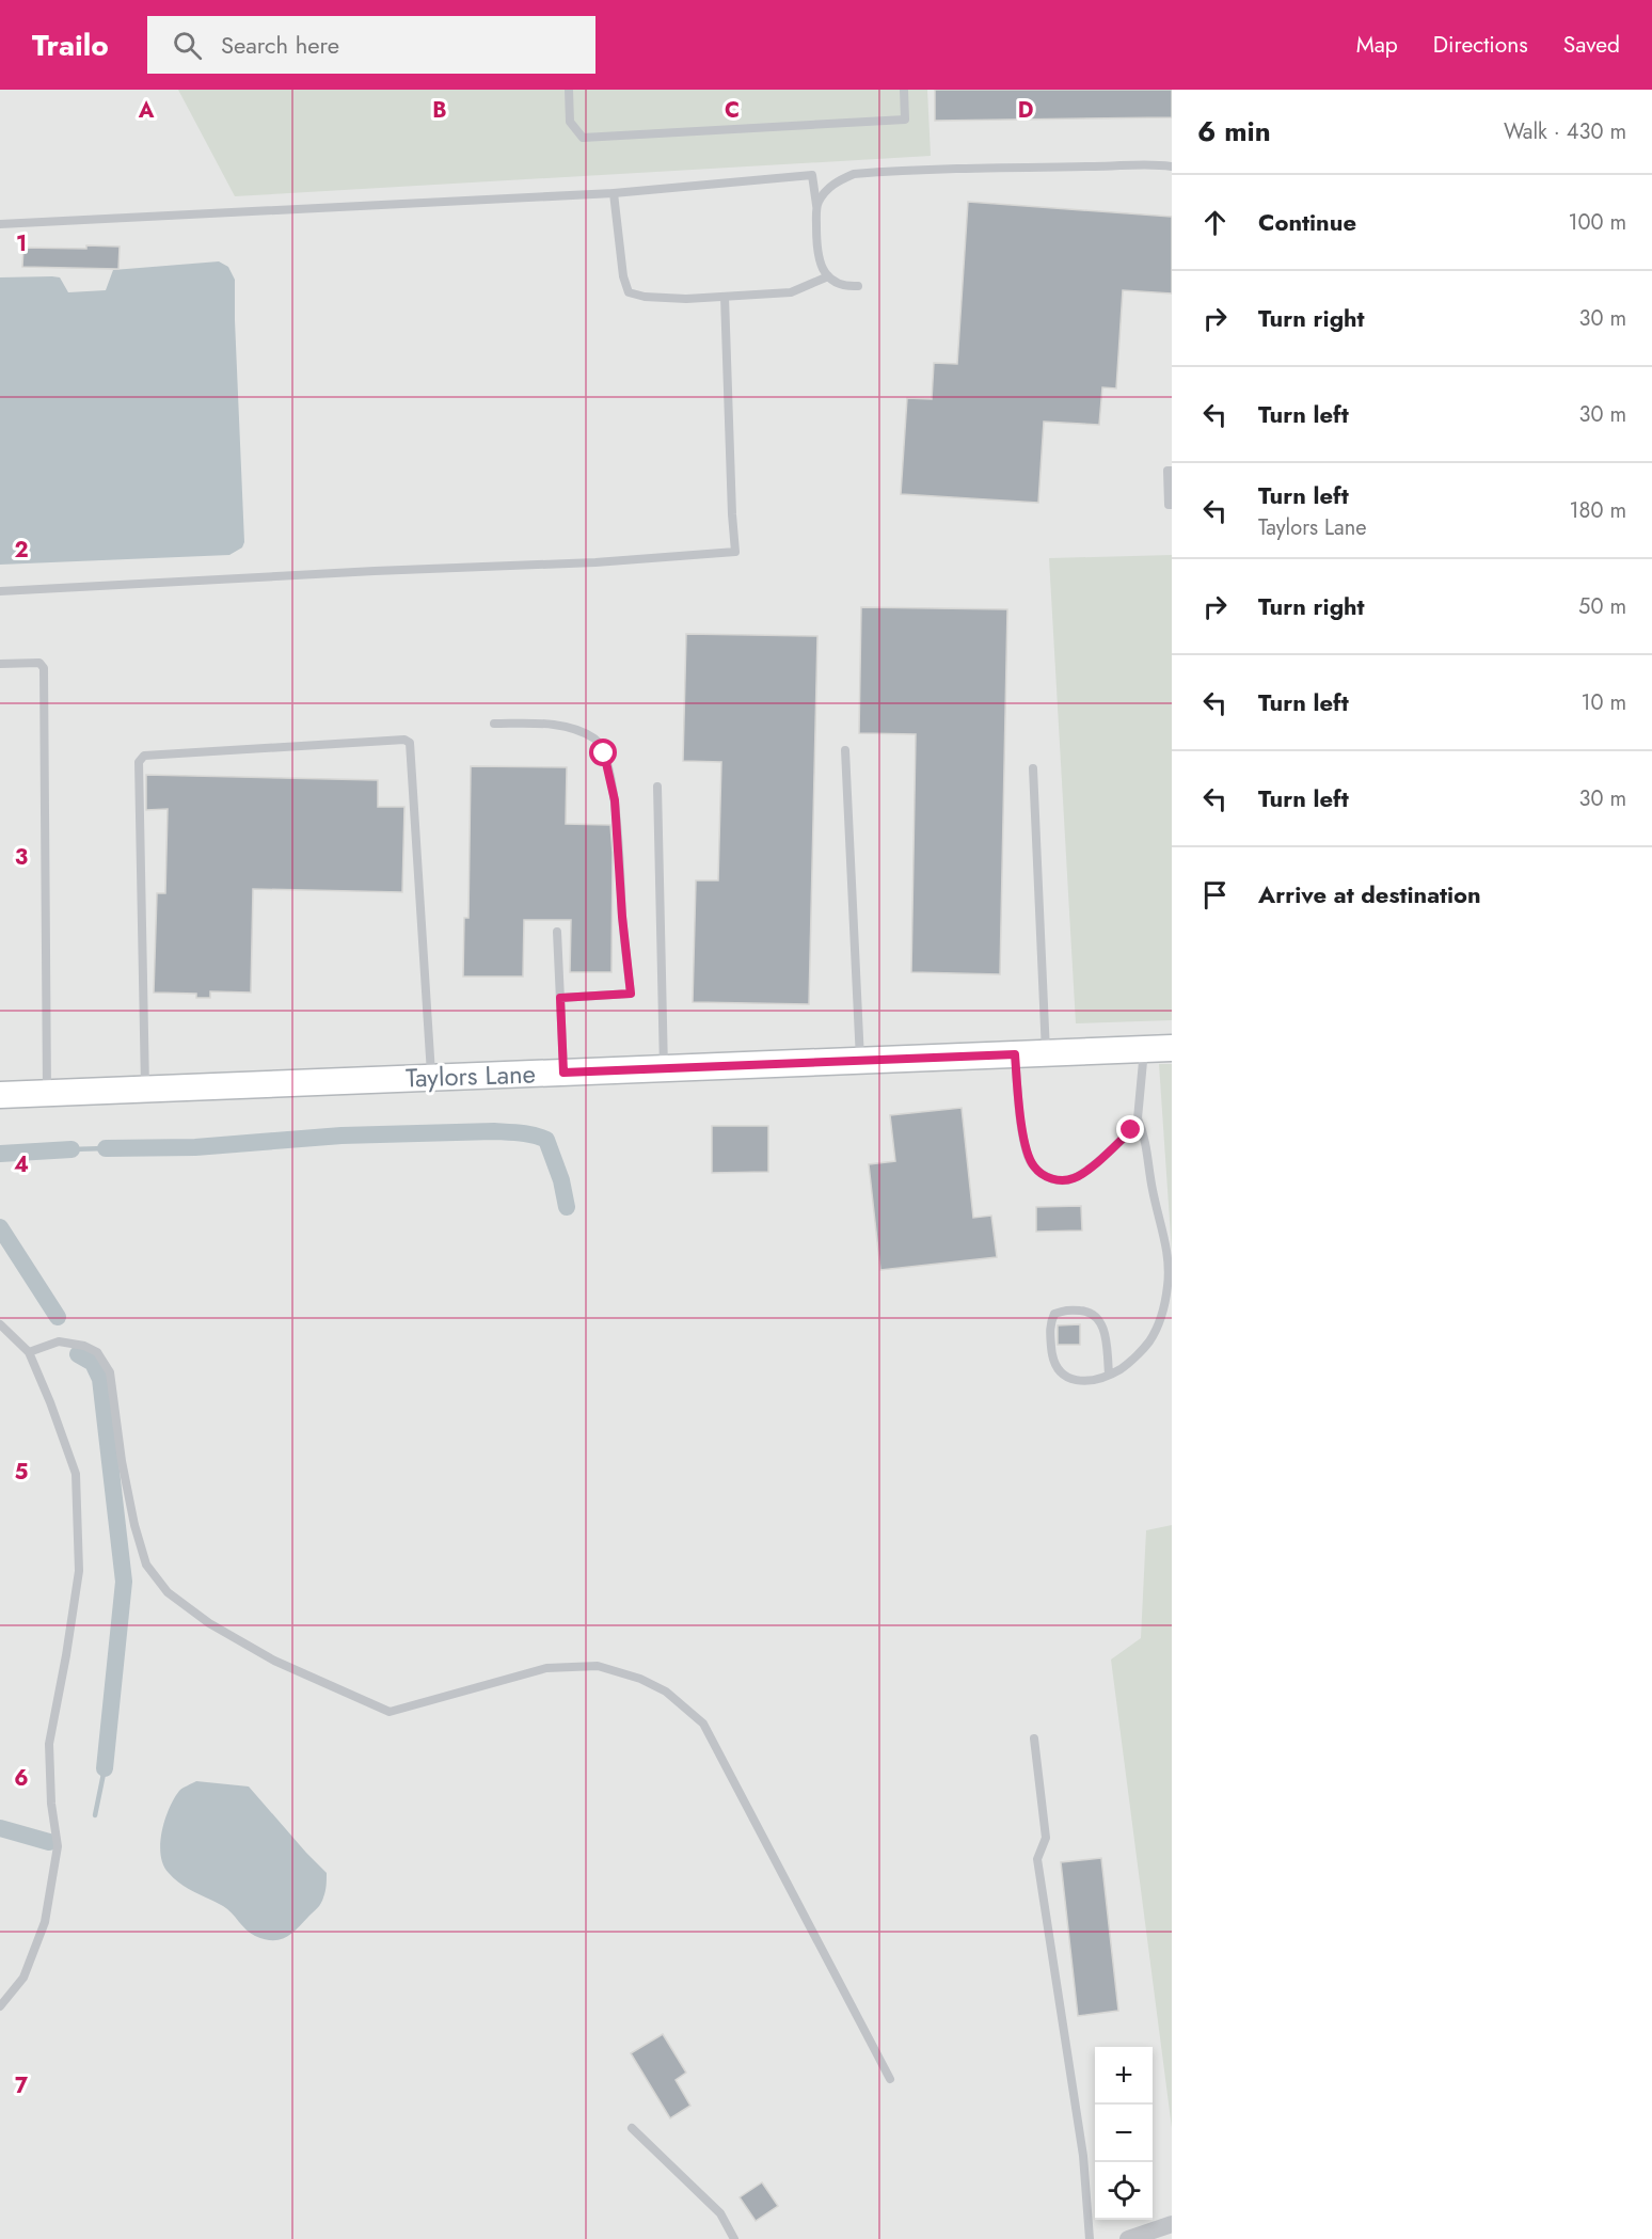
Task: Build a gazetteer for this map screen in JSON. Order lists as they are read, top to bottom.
{
  "streets": {
    "street": ["Taylors Lane"]
  },
  "page": {
    "header": "Trailo",
    "search": "Search here",
    "nav": ["Map", "Directions", "Saved"],
    "heading": ["6 min", "Walk · 430 m"],
    "list": [
      ["Continue", "100 m"],
      ["Turn right", "30 m"],
      ["Turn left", "30 m"],
      ["Turn left", "Taylors Lane", "180 m"],
      ["Turn right", "50 m"],
      ["Turn left", "10 m"],
      ["Turn left", "30 m"],
      "Arrive at destination"
    ],
    "map_buttons": ["+", "−"]
  },
  "grid": {
    "columns": [
      "A",
      "B",
      "C",
      "D"
    ],
    "rows": [
      "1",
      "2",
      "3",
      "4",
      "5",
      "6",
      "7"
    ]
  }
}
